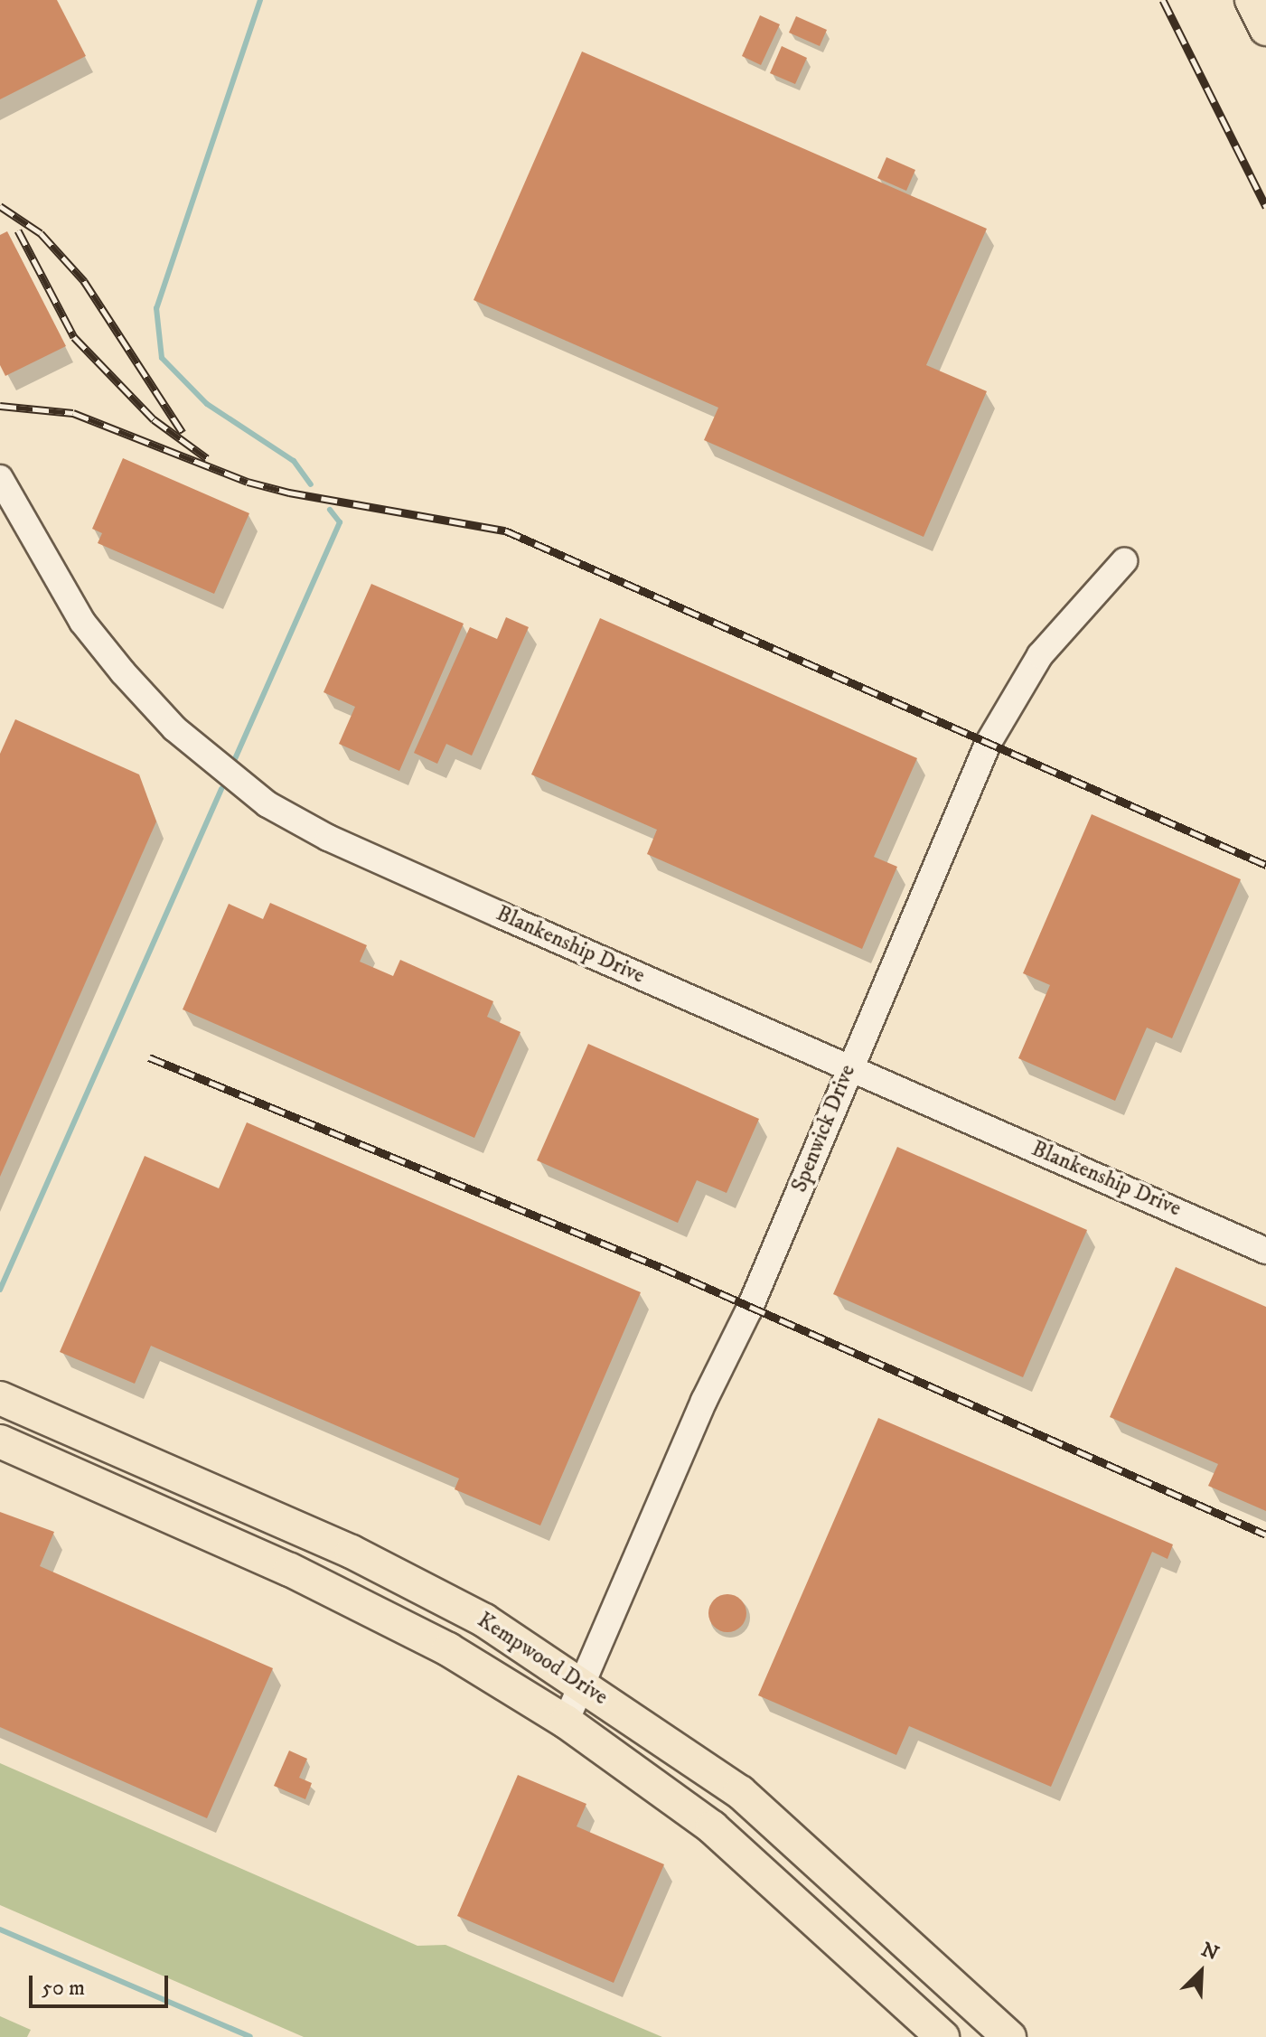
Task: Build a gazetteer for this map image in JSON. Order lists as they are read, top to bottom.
{
  "streets": {
    "main road": ["Kempwood Drive"],
    "street": ["Blankenship Drive", "Spenwick Drive"]
  },
  "crossings": [
    ["Blankenship Drive", "Spenwick Drive"],
    ["Spenwick Drive", "Kempwood Drive"]
  ],
  "scale_bar": "50 m",
  "north": "top right"
}
